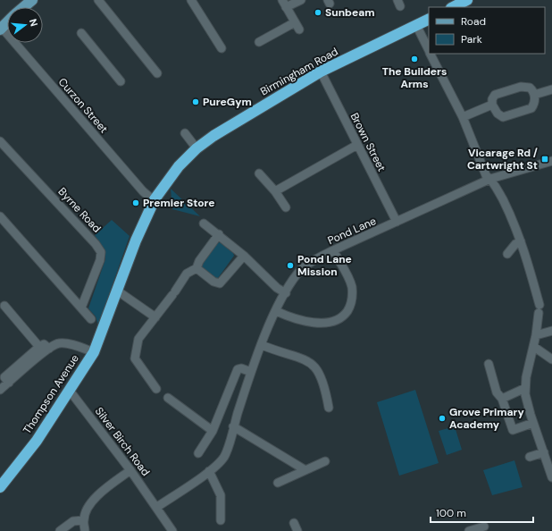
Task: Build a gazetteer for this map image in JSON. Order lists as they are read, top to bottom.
{
  "streets": {
    "highway": ["Birmingham Road", "Thompson Avenue"],
    "street": [
      "Curzon Street",
      "Brown Street",
      "Byrne Road",
      "Pond Lane",
      "Silver Birch Road"
    ]
  },
  "crossings": [
    ["Birmingham Road", "Brown Street"],
    ["Birmingham Road", "Thompson Avenue"],
    ["Brown Street", "Pond Lane"],
    ["Pond Lane", "Silver Birch Road"],
    ["Thompson Avenue", "Silver Birch Road"]
  ],
  "places": {
    "other": [
      "Sunbeam",
      "The Builders Arms",
      "PureGym",
      "Premier Store",
      "Pond Lane Mission",
      "Grove Primary Academy"
    ],
    "transit": ["Vicarage Rd / Cartwright St"]
  },
  "legend": ["Road", "Park"],
  "scale_bar": "100 m",
  "north": "right"
}
